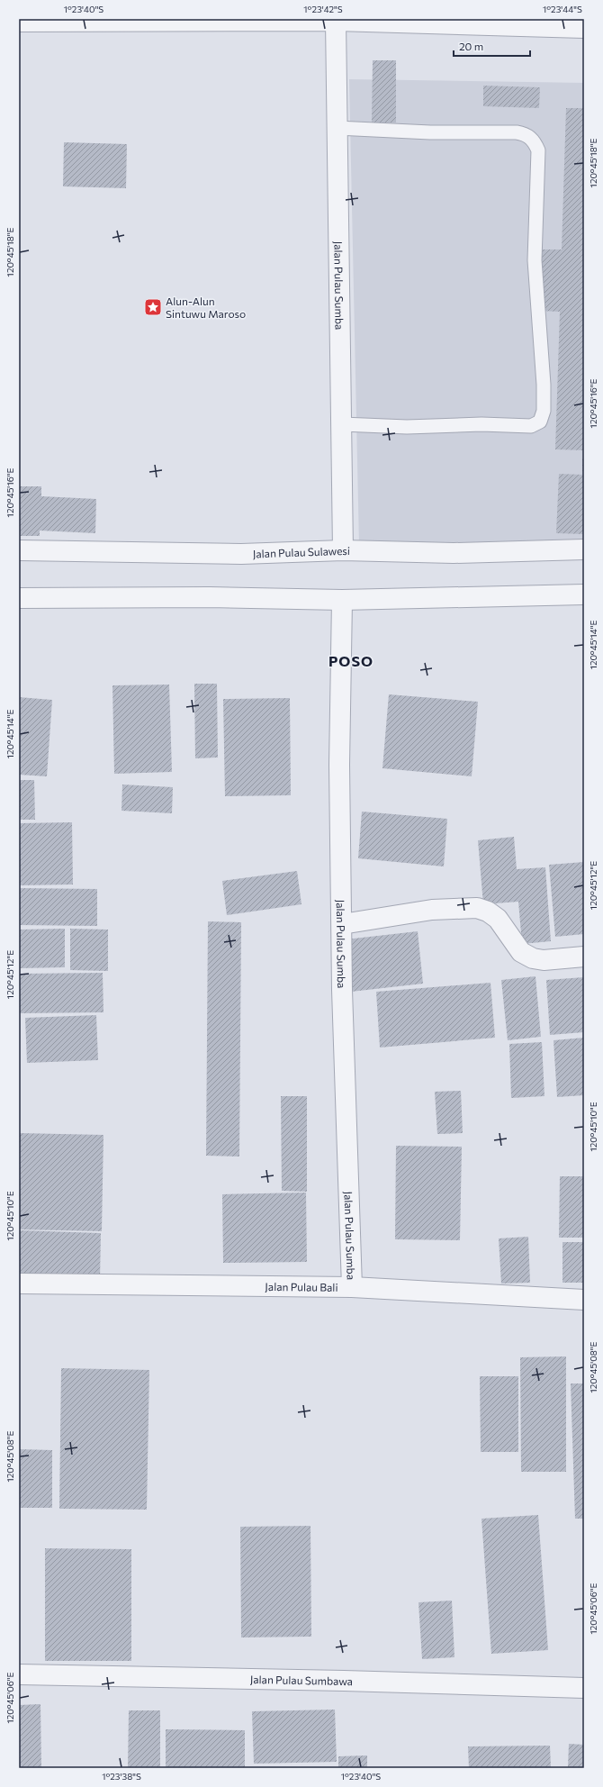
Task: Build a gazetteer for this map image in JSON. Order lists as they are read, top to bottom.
{
  "streets": {
    "street": [
      "Jalan Pulau Sumba",
      "Jalan Pulau Sulawesi",
      "Jalan Pulau Bali",
      "Jalan Pulau Sumbawa"
    ]
  },
  "crossings": [
    ["Jalan Pulau Sumba", "Jalan Pulau Sulawesi"],
    ["Jalan Pulau Sumba", "Jalan Pulau Bali"]
  ],
  "districts": ["POSO"],
  "places": {
    "place": ["Alun-Alun Sintuwu Maroso"]
  },
  "scale_bar": "20 m",
  "coordinates": [
    "1°23'40\"S",
    "1°23'42\"S",
    "1°23'44\"S",
    "120°45'18\"E",
    "120°45'16\"E",
    "120°45'14\"E",
    "120°45'12\"E",
    "120°45'10\"E",
    "120°45'08\"E",
    "120°45'06\"E",
    "1°23'38\"S"
  ]
}
